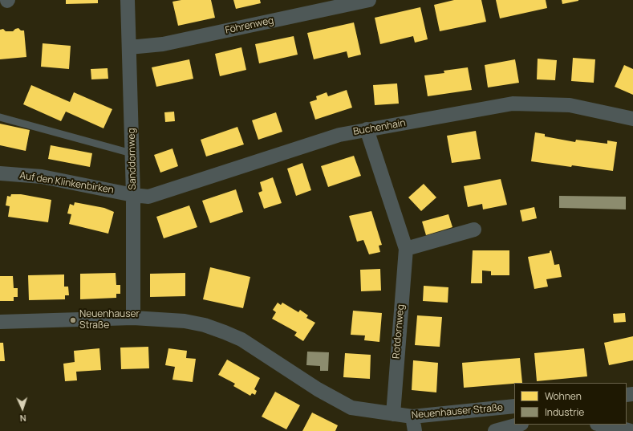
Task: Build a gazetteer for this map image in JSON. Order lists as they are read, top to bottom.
{
  "streets": {
    "street": [
      "Föhrenweg",
      "Buchenhain",
      "Sanddornweg",
      "Auf den Klinkenbirken",
      "Rotdornweg",
      "Neuenhauser Straße"
    ]
  },
  "crossings": [
    ["Föhrenweg", "Sanddornweg"],
    ["Buchenhain", "Sanddornweg"],
    ["Buchenhain", "Auf den Klinkenbirken"],
    ["Buchenhain", "Rotdornweg"],
    ["Sanddornweg", "Auf den Klinkenbirken"],
    ["Sanddornweg", "Neuenhauser Straße"],
    ["Rotdornweg", "Neuenhauser Straße"]
  ],
  "places": ["Neuenhauser Straße"],
  "legend": ["Wohnen", "Industrie"],
  "north": "bottom"
}
